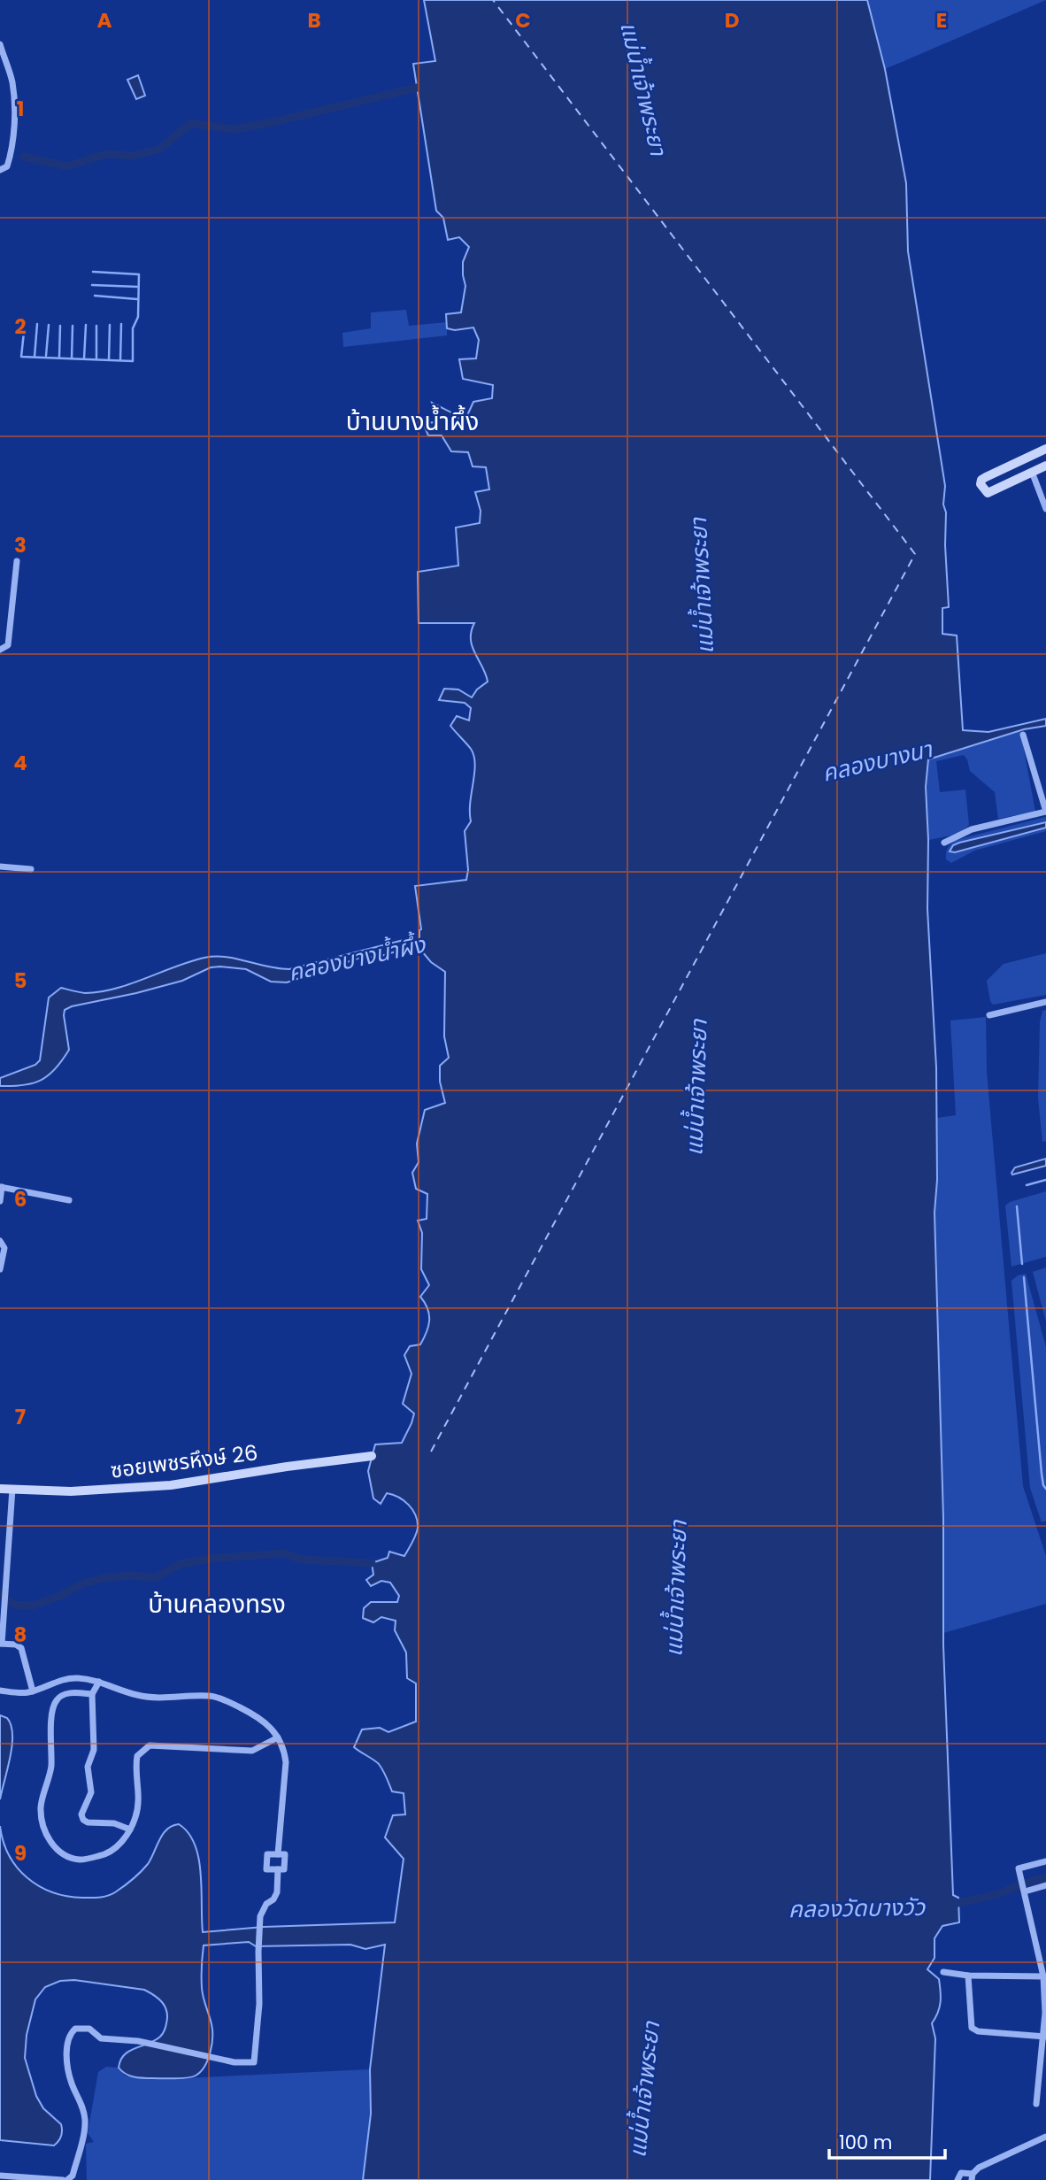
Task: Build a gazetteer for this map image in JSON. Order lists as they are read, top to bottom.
{
  "streets": {
    "street": ["ซอยเพชรหึงษ์ 26"]
  },
  "districts": ["บ้านบางน้ำผึ้ง", "บ้านคลองทรง"],
  "water": [
    "แม่น้ำเจ้าพระยา",
    "คลองบางนา",
    "คลองบางน้ำผึ้ง",
    "คลองวัดบางวัว"
  ],
  "scale_bar": "100 m",
  "grid": {
    "columns": [
      "A",
      "B",
      "C",
      "D",
      "E"
    ],
    "rows": [
      "1",
      "2",
      "3",
      "4",
      "5",
      "6",
      "7",
      "8",
      "9"
    ]
  }
}
